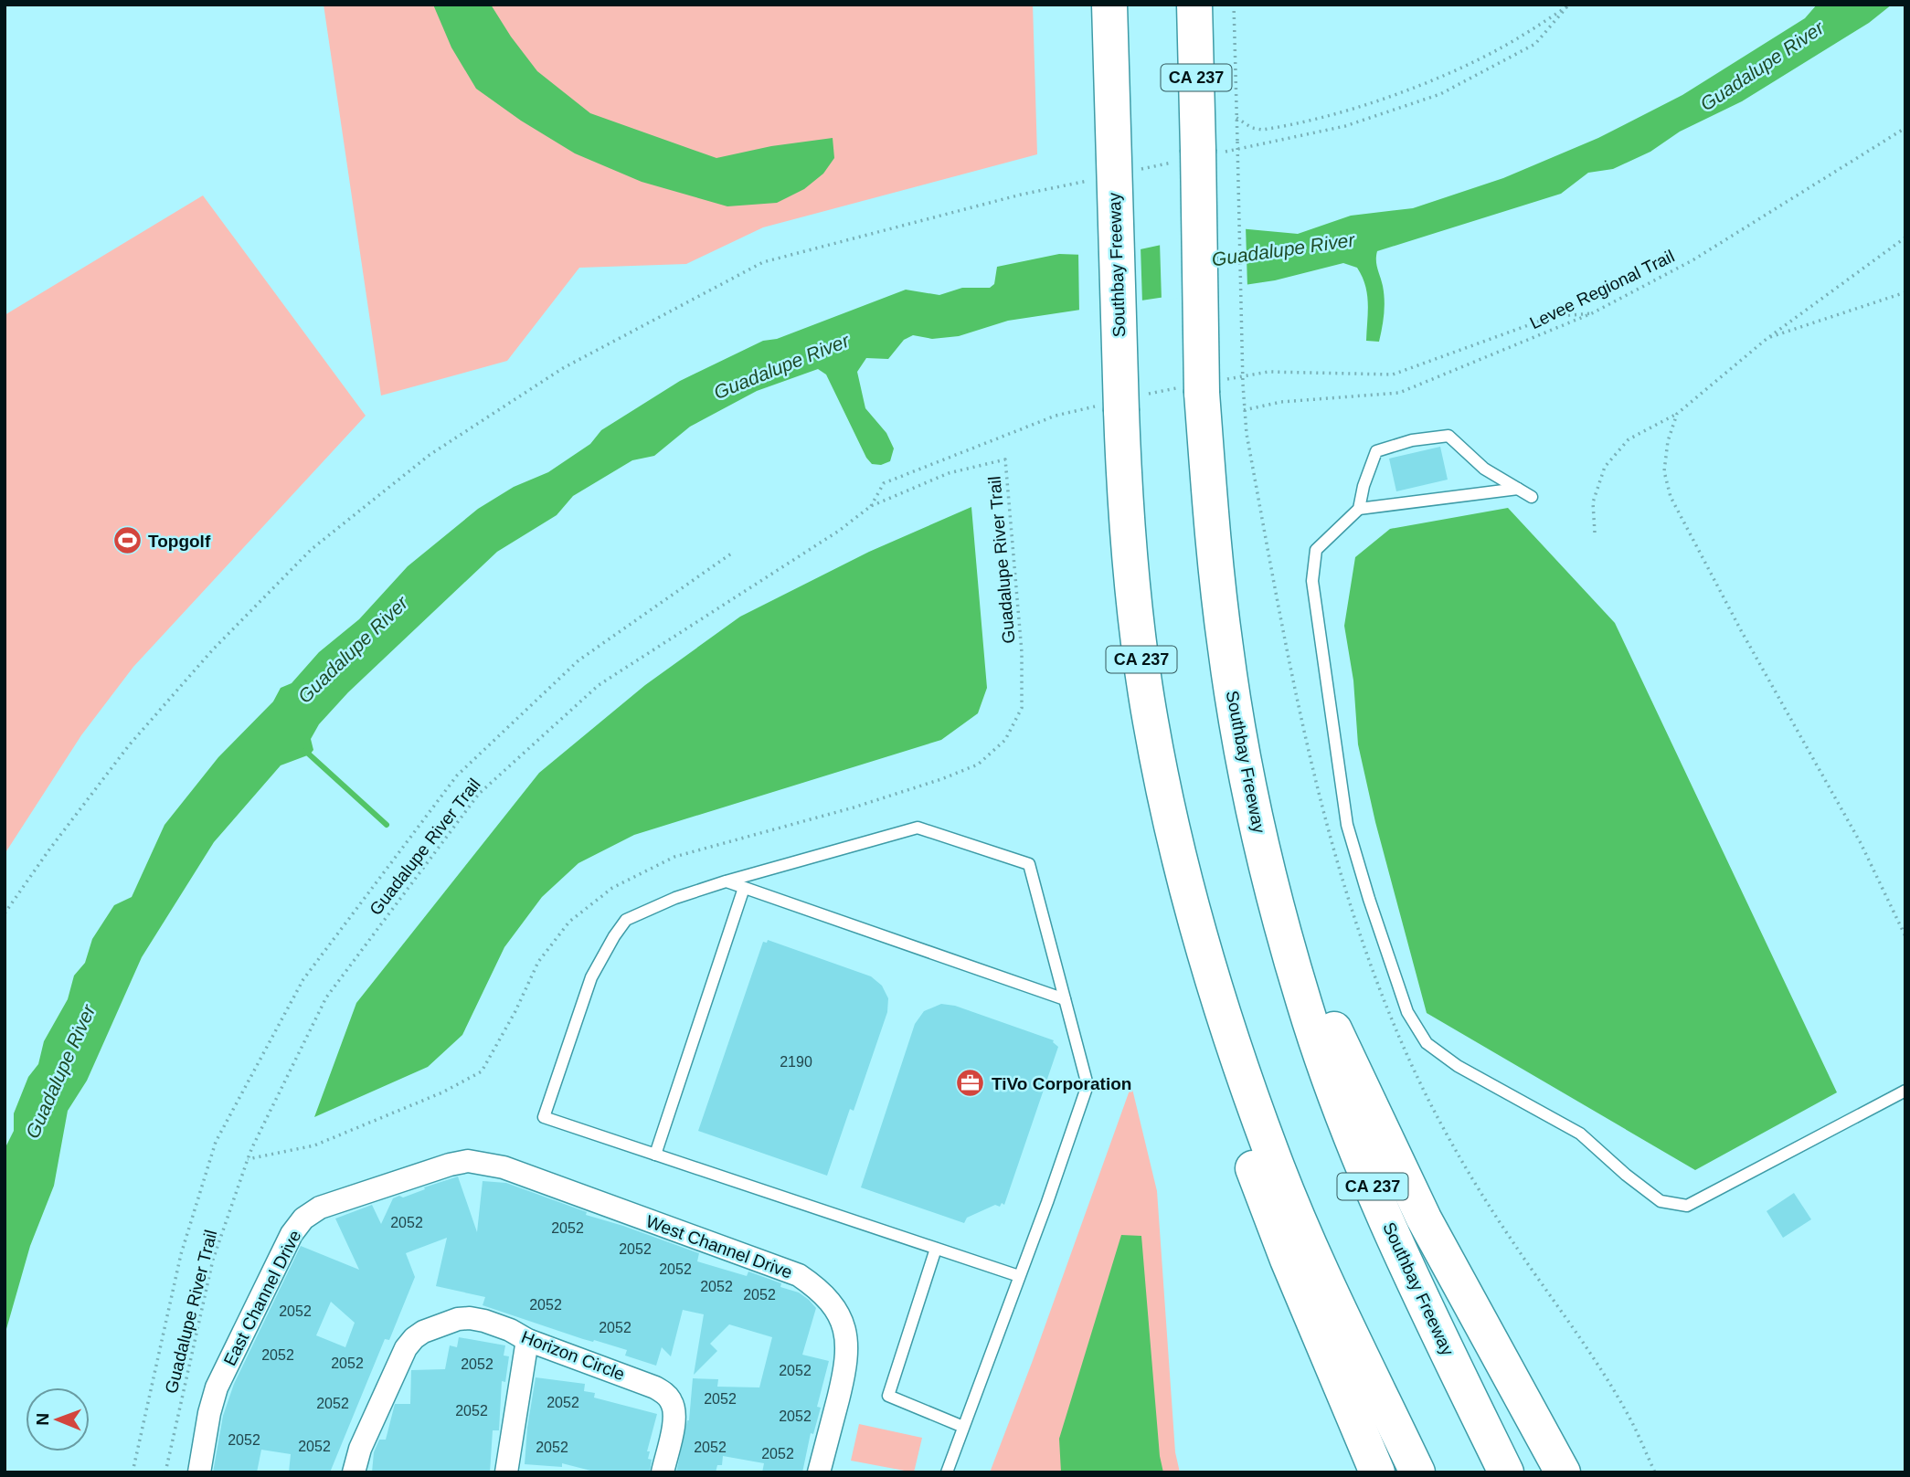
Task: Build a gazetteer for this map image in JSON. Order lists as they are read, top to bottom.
{
  "streets": {
    "highway": ["CA 237", "Southbay Freeway"],
    "street": ["West Channel Drive", "East Channel Drive", "Horizon Circle"],
    "path": ["Levee Regional Trail", "Guadalupe River Trail"]
  },
  "crossings": [
    ["West Channel Drive", "East Channel Drive"]
  ],
  "water": ["Guadalupe River"],
  "places": {
    "sports": ["Topgolf"],
    "office": ["TiVo Corporation"]
  },
  "house_numbers": [
    "2190",
    "2052",
    "2052",
    "2052",
    "2052",
    "2052",
    "2052",
    "2052",
    "2052",
    "2052",
    "2052",
    "2052",
    "2052",
    "2052",
    "2052",
    "2052",
    "2052",
    "2052",
    "2052",
    "2052",
    "2052",
    "2052",
    "2052",
    "2052"
  ],
  "north": "left"
}
